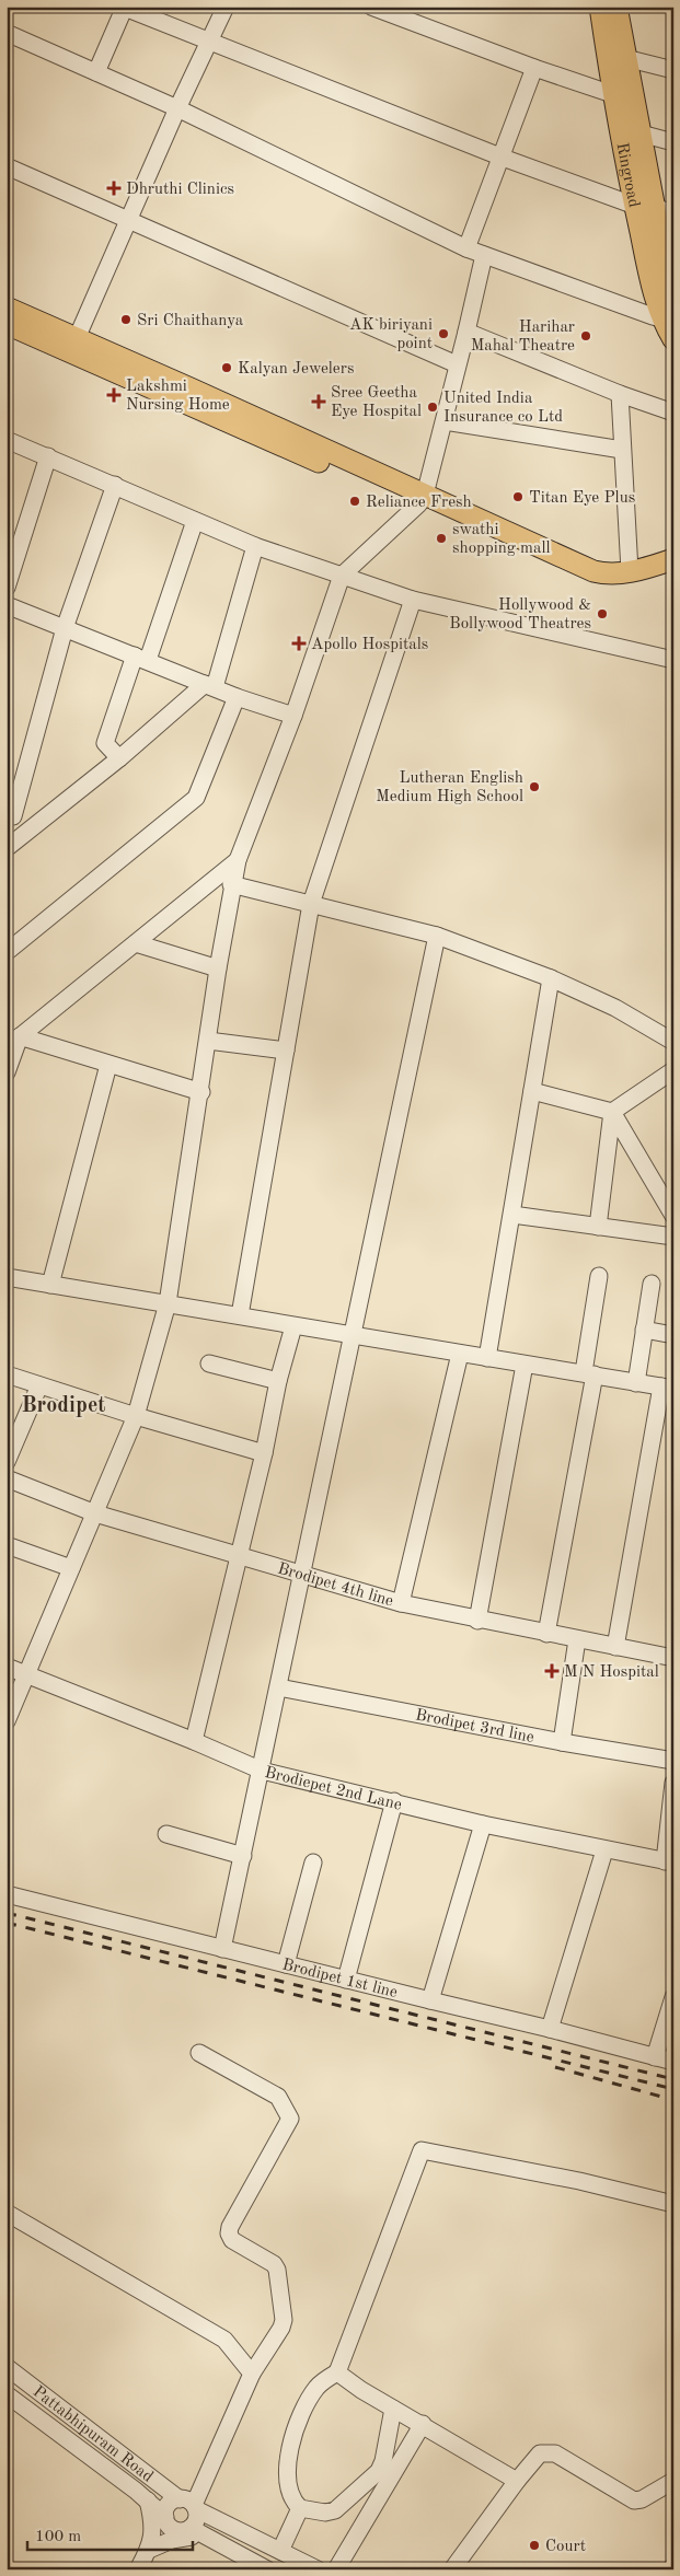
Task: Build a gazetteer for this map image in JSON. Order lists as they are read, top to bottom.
{
  "streets": {
    "main road": ["Ringroad"],
    "street": [
      "Brodipet 4th line",
      "Brodipet 3rd line",
      "Brodiepet 2nd Lane",
      "Brodipet 1st line",
      "Pattabhipuram Road"
    ]
  },
  "districts": ["Brodipet"],
  "places": {
    "health": [
      "Dhruthi Clinics",
      "Lakshmi Nursing Home",
      "Sree Geetha Eye Hospital",
      "Apollo Hospitals",
      "M N Hospital"
    ],
    "other": [
      "Sri Chaithanya",
      "AK biriyani point",
      "Harihar Mahal Theatre",
      "Kalyan Jewelers",
      "United India Insurance co Ltd",
      "Titan Eye Plus",
      "Reliance Fresh",
      "swathi shopping mall",
      "Hollywood & Bollywood Theatres",
      "Lutheran English Medium High School",
      "Court"
    ]
  },
  "scale_bar": "100 m"
}
